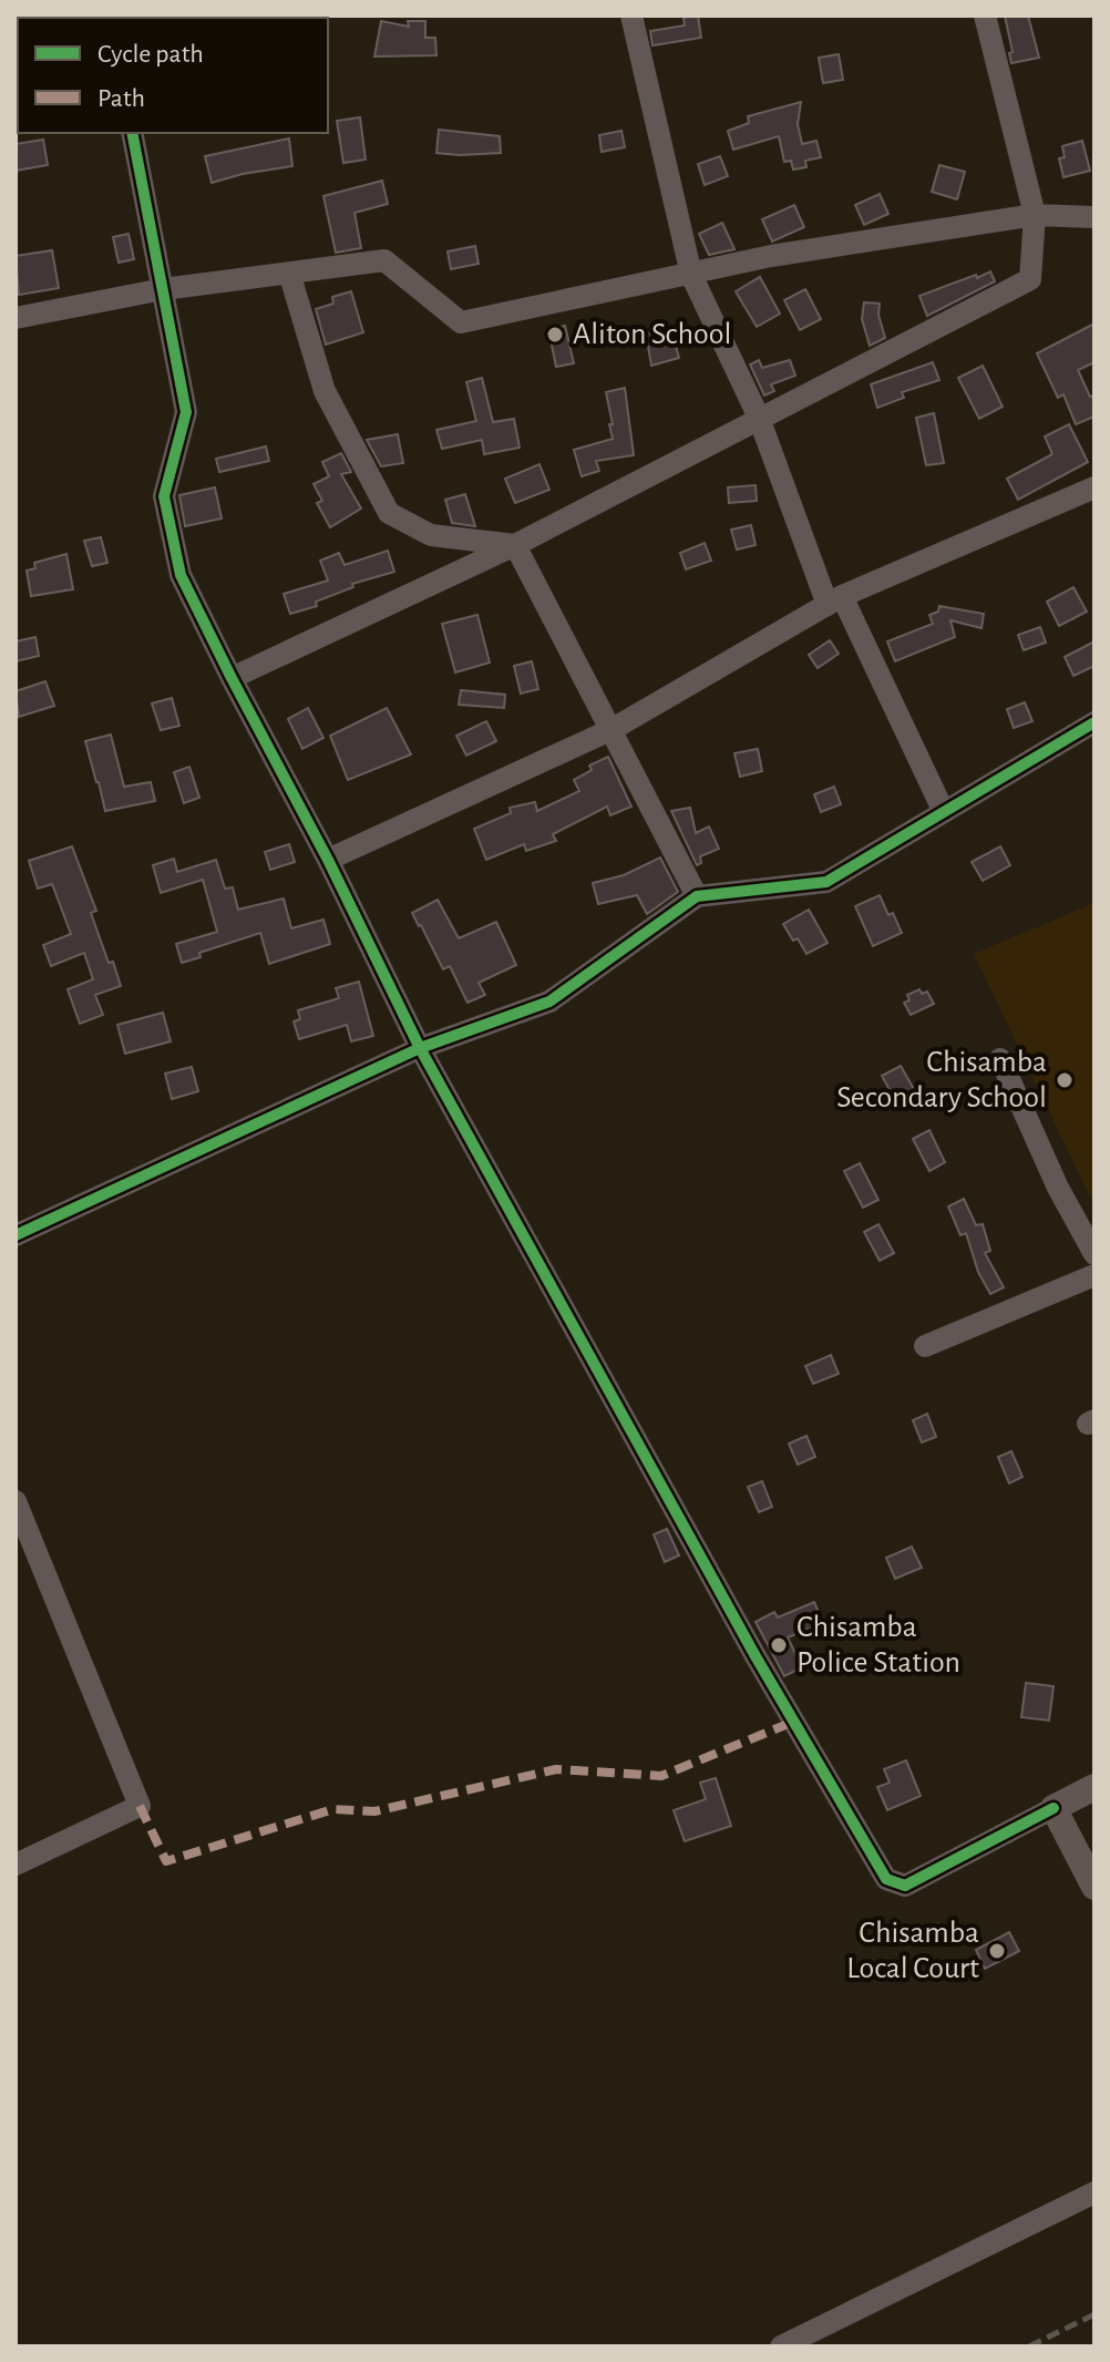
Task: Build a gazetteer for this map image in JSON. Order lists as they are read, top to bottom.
{
  "places": [
    "Aliton School",
    "Chisamba Secondary School",
    "Chisamba Police Station",
    "Chisamba Local Court"
  ],
  "legend": ["Cycle path", "Path"]
}
